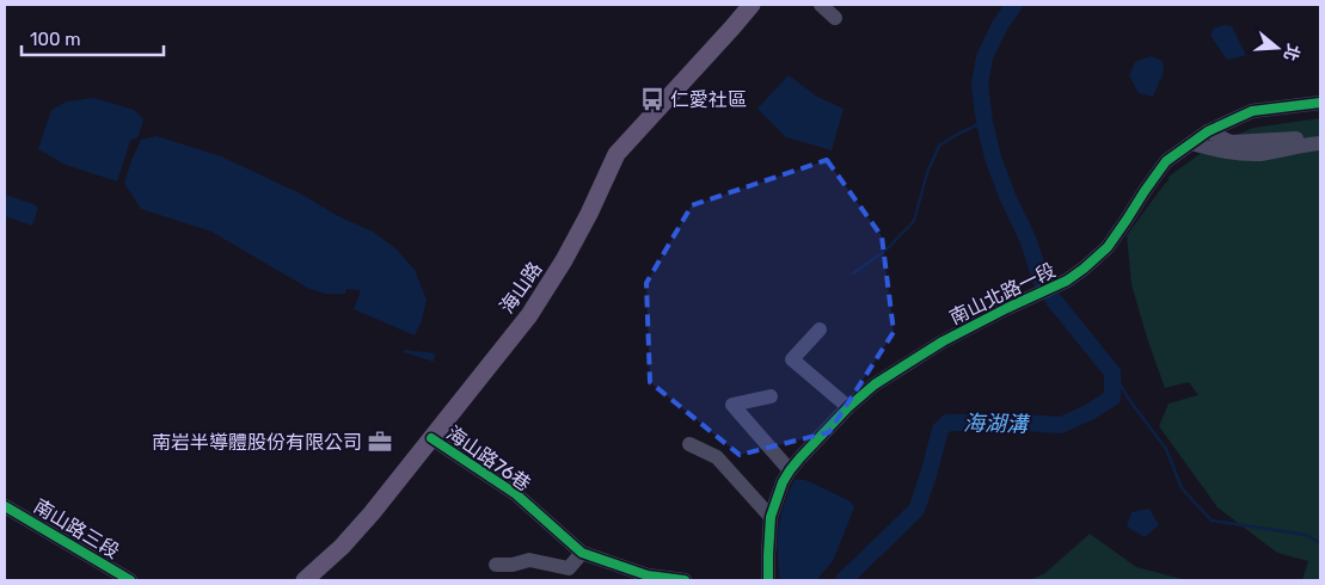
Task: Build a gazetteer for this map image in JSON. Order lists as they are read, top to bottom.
{
  "streets": {
    "main road": ["海山路"],
    "street": ["南山北路一段", "海山路76巷", "南山路三段"]
  },
  "crossings": [
    ["海山路", "海山路76巷"]
  ],
  "water": ["海湖溝"],
  "places": {
    "bus stop": ["仁愛社區"],
    "office": ["南岩半導體股份有限公司"]
  },
  "scale_bar": "100 m",
  "north": "right"
}
